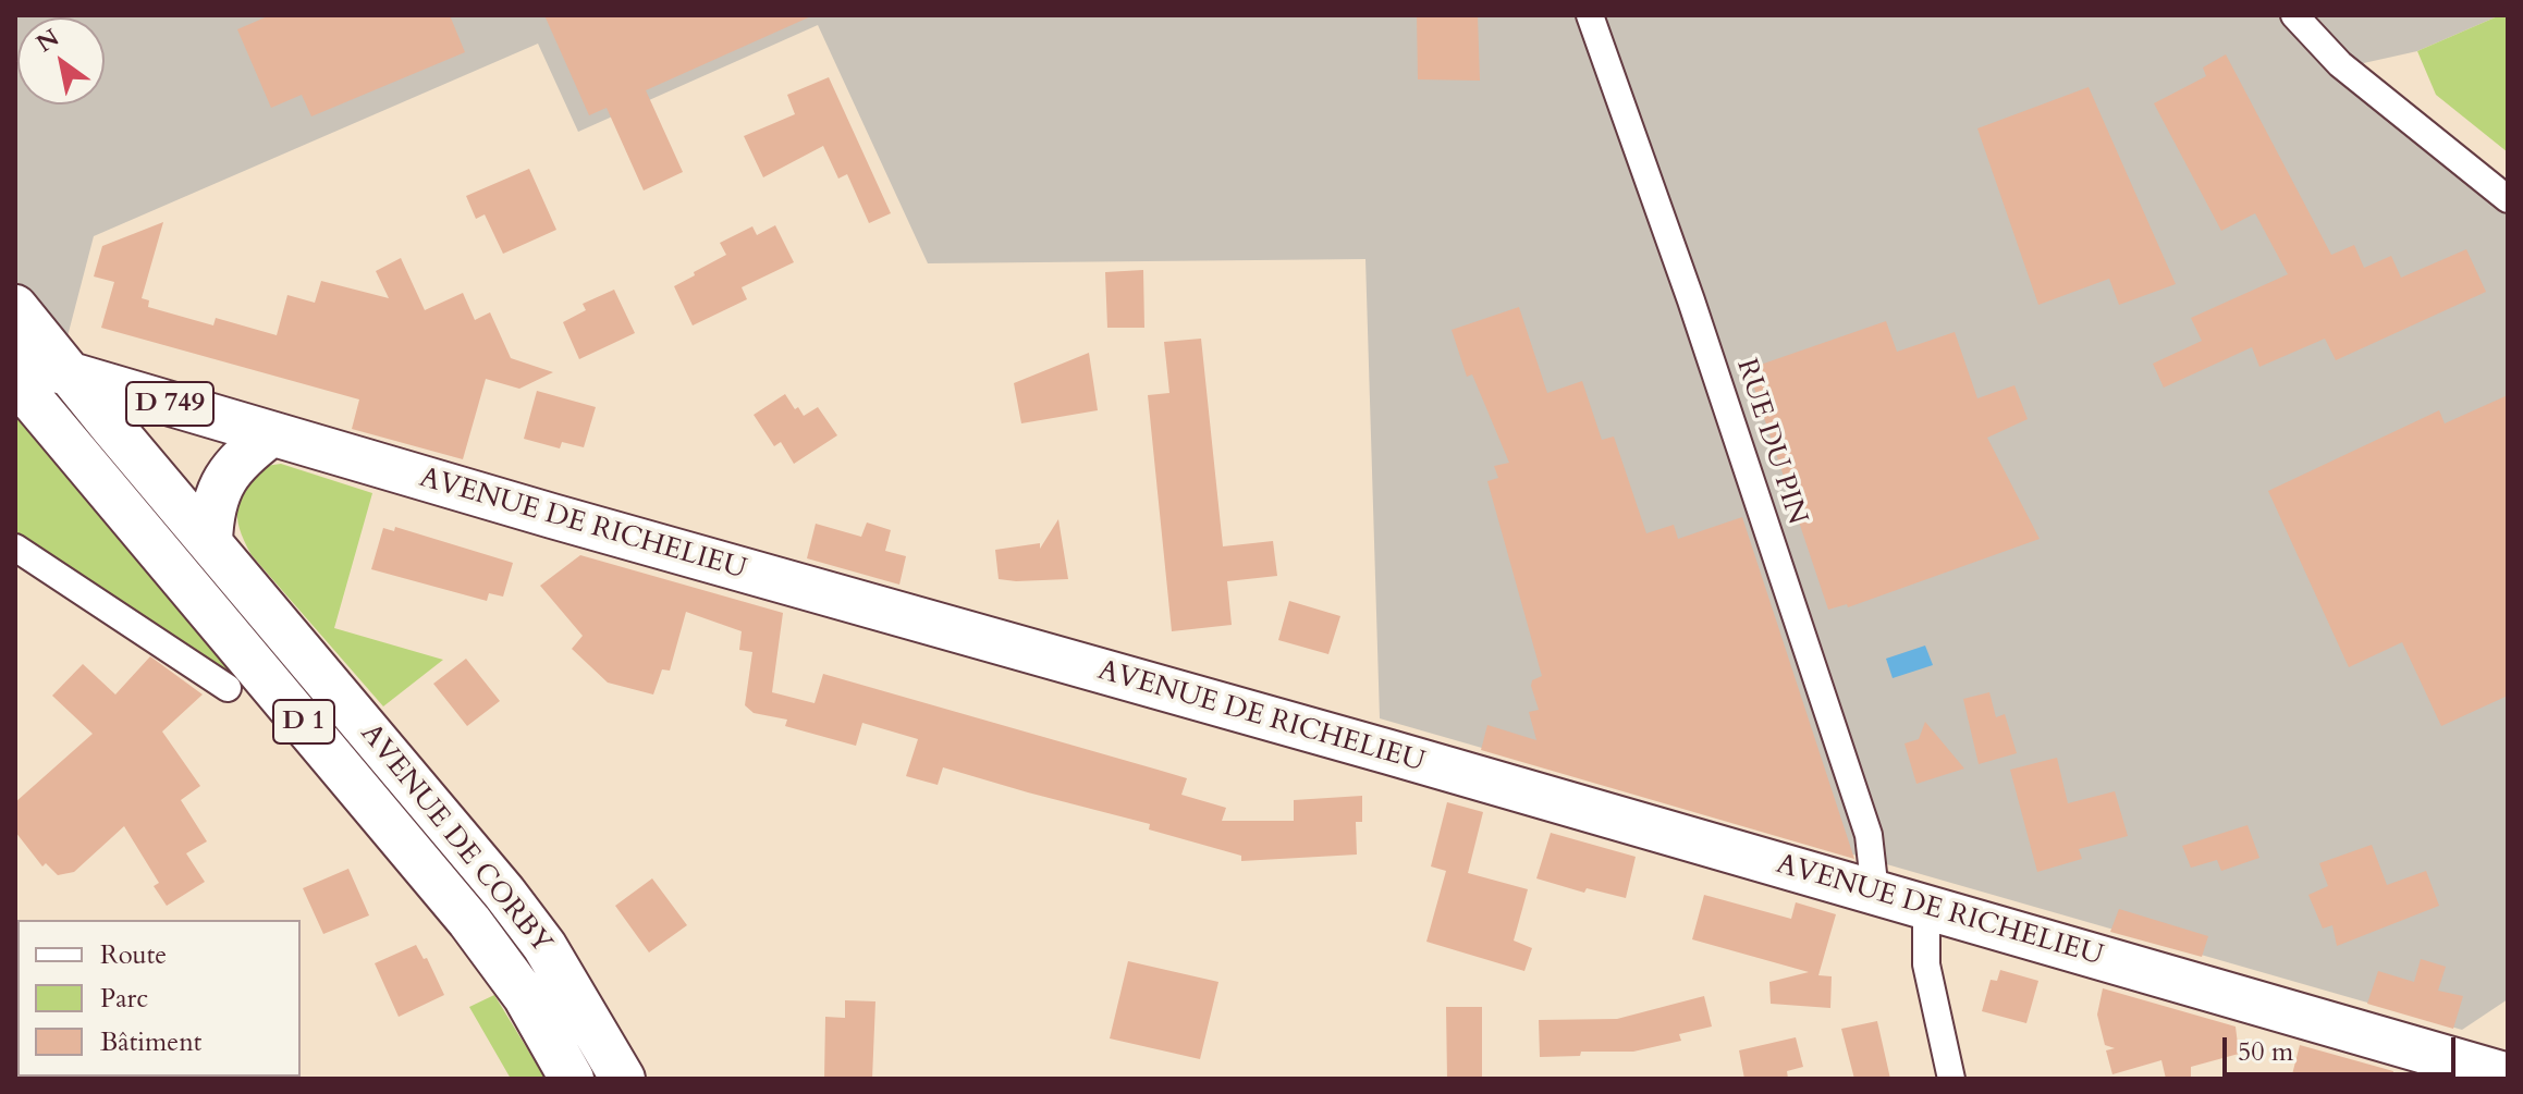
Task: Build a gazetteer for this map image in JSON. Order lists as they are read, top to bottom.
{
  "streets": {
    "main road": [
      "D 749",
      "AVENUE DE RICHELIEU",
      "D 1",
      "AVENUE DE CORBY"
    ],
    "street": ["RUE DU PIN"]
  },
  "crossings": [
    ["RUE DU PIN", "AVENUE DE RICHELIEU"],
    ["AVENUE DE RICHELIEU", "D 1"],
    ["AVENUE DE RICHELIEU", "AVENUE DE CORBY"],
    ["D 1", "AVENUE DE CORBY"]
  ],
  "legend": ["Route", "Parc", "Bâtiment"],
  "scale_bar": "50 m",
  "north": "top left"
}
